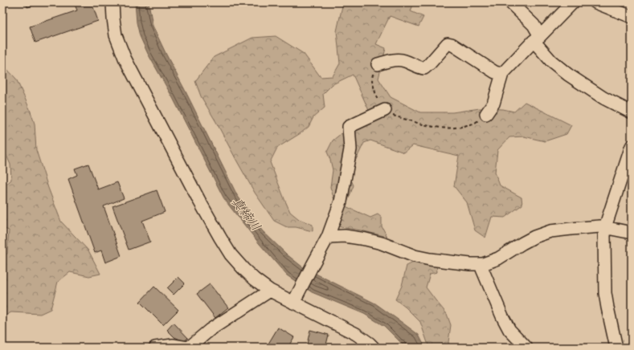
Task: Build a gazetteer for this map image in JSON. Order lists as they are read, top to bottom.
{
  "water": ["真締川"]
}
